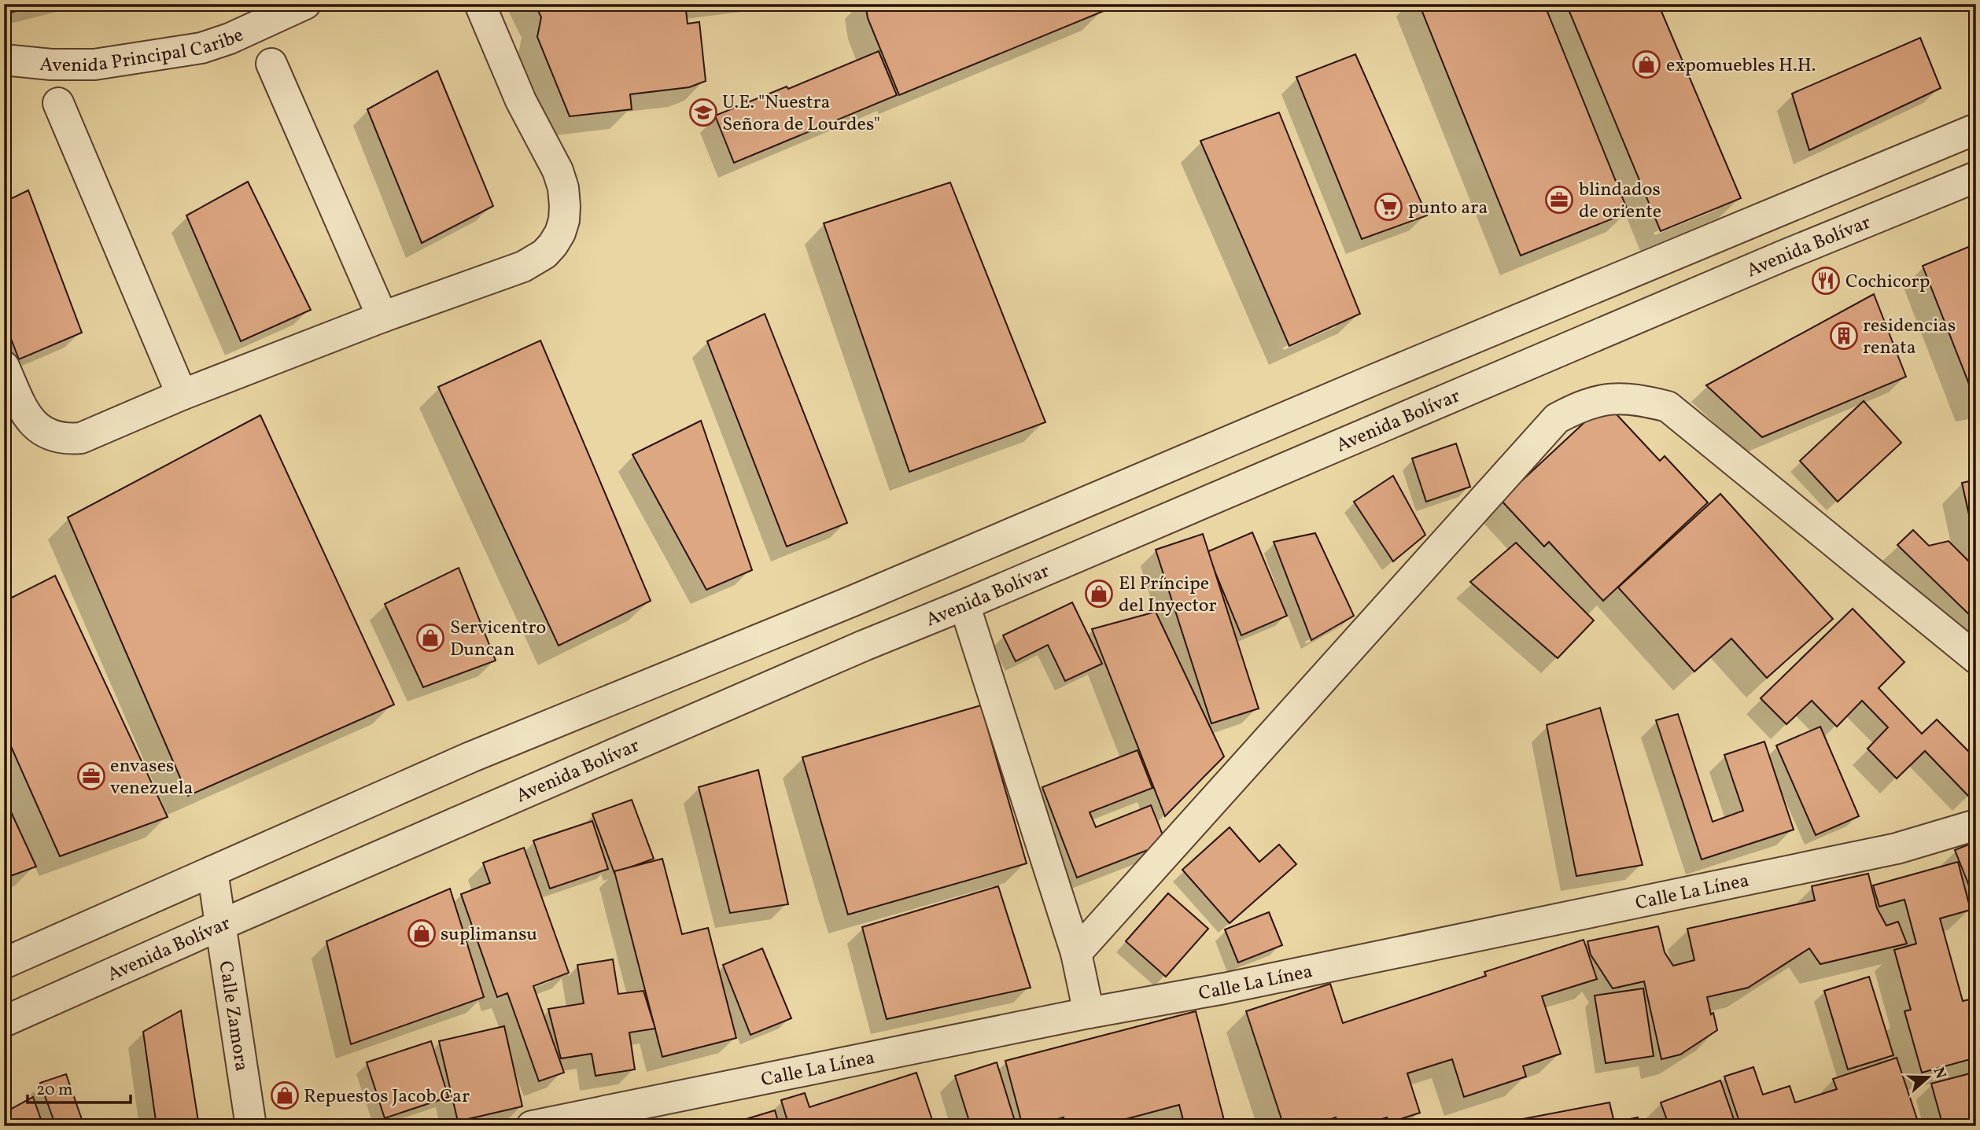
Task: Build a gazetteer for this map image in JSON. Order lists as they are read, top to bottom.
{
  "streets": {
    "street": [
      "Avenida Principal Caribe",
      "Avenida Bolívar",
      "Calle La Línea",
      "Calle Zamora"
    ]
  },
  "crossings": [
    ["Avenida Bolívar", "Calle Zamora"]
  ],
  "places": {
    "shop": [
      "expomuebles H.H.",
      "El Príncipe del Inyector",
      "Servicentro Duncan",
      "suplimansu",
      "Repuestos Jacob Car"
    ],
    "school or university": ["U.E. \"Nuestra Señora de Lourdes\""],
    "office": ["blindados de oriente", "envases venezuela"],
    "supermarket": ["punto ara"],
    "restaurant": ["Cochicorp"],
    "building": ["residencias renata"]
  },
  "scale_bar": "20 m",
  "north": "right"
}
